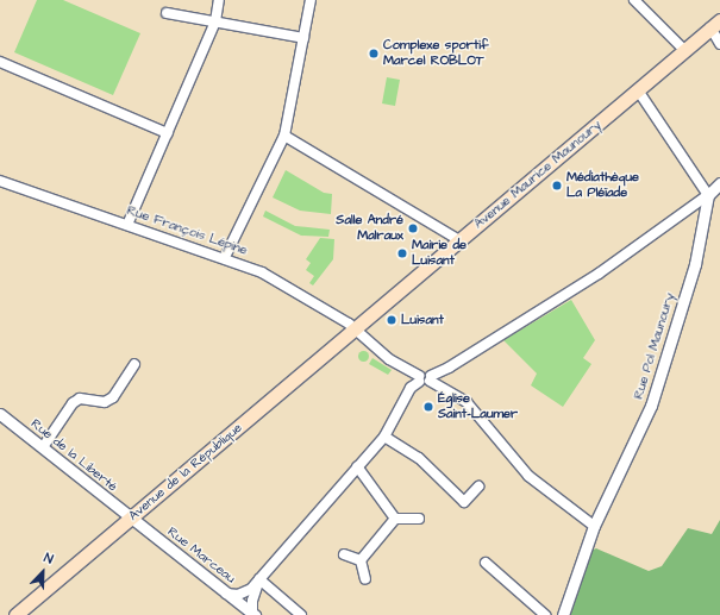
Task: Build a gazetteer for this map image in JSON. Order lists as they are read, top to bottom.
{
  "streets": {
    "main road": ["Avenue Maurice Maunoury", "Avenue de la République"],
    "street": [
      "Rue François Lépine",
      "Rue Pol Maunoury",
      "Rue de la Liberté",
      "Rue Marceau"
    ]
  },
  "crossings": [
    ["Avenue Maurice Maunoury", "Rue François Lépine"],
    ["Avenue Maurice Maunoury", "Avenue de la République"],
    ["Rue François Lépine", "Avenue de la République"],
    ["Rue de la Liberté", "Avenue de la République"],
    ["Rue de la Liberté", "Rue Marceau"],
    ["Avenue de la République", "Rue Marceau"]
  ],
  "places": [
    "Complexe sportif Marcel ROBLOT",
    "Médiathèque La Pléïade",
    "Salle André Malraux",
    "Mairie de Luisant",
    "Luisant",
    "Église Saint-Laumer"
  ],
  "north": "top right"
}
